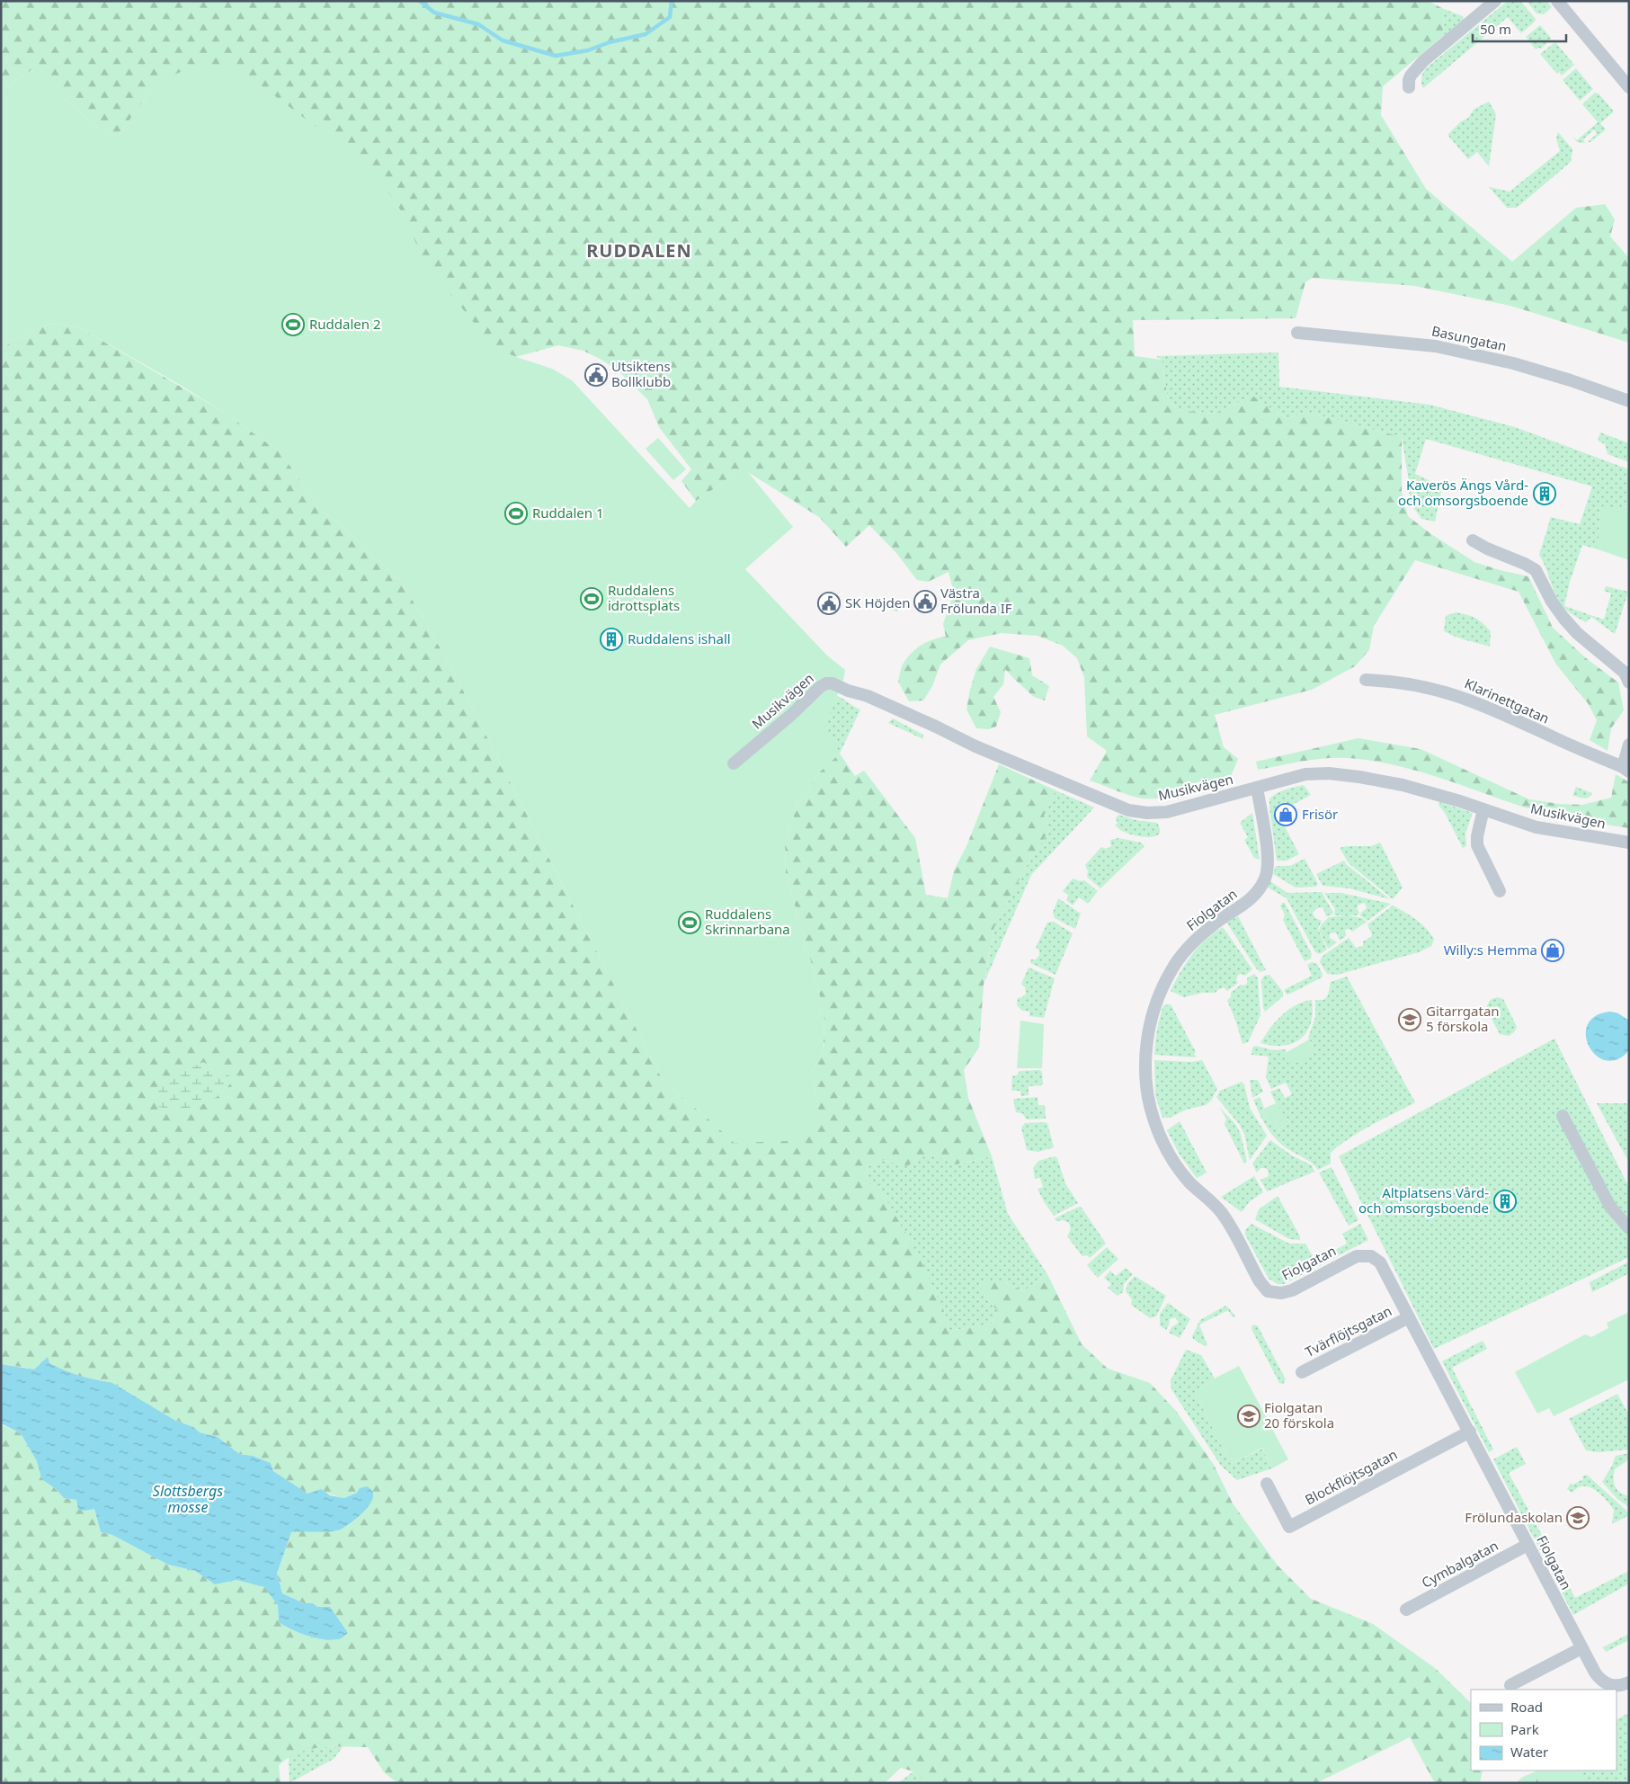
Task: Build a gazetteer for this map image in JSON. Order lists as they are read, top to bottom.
{
  "streets": {
    "street": [
      "Basungatan",
      "Musikvägen",
      "Klarinettgatan",
      "Fiolgatan",
      "Tvärflöjtsgatan",
      "Blockflöjtsgatan",
      "Cymbalgatan"
    ]
  },
  "crossings": [
    ["Musikvägen", "Fiolgatan"],
    ["Fiolgatan", "Tvärflöjtsgatan"],
    ["Fiolgatan", "Blockflöjtsgatan"],
    ["Fiolgatan", "Cymbalgatan"]
  ],
  "districts": ["RUDDALEN"],
  "water": ["Slottsbergs mosse"],
  "places": {
    "sports": [
      "Ruddalen 2",
      "Ruddalen 1",
      "Ruddalens idrottsplats",
      "Ruddalens Skrinnarbana"
    ],
    "public building": ["Utsiktens Bollklubb", "Västra Frölunda IF", "SK Höjden"],
    "building": ["Kaverös Ängs Vård- och omsorgsboende", "Ruddalens ishall", "Altplatsens Vård- och omsorgsboende"],
    "shop": ["Frisör", "Willy:s Hemma"],
    "school or university": ["Gitarrgatan 5 förskola", "Fiolgatan 20 förskola", "Frölundaskolan"]
  },
  "legend": ["Road", "Park", "Water"],
  "scale_bar": "50 m"
}
